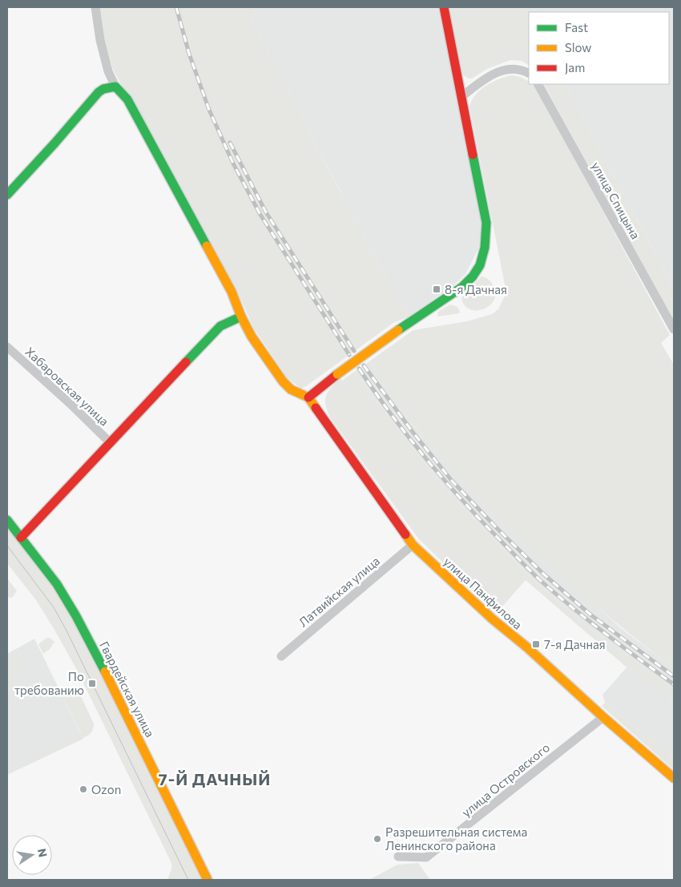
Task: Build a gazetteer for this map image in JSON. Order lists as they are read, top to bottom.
{
  "streets": {
    "main road": ["улица Панфилова", "Гвардейская улица"],
    "street": [
      "улица Спицына",
      "Хабаровская улица",
      "Латвийская улица",
      "улица Островского"
    ]
  },
  "crossings": [
    ["Латвийская улица", "улица Панфилова"],
    ["улица Панфилова", "улица Островского"]
  ],
  "districts": ["7-Й ДАЧНЫЙ"],
  "places": {
    "transit": ["8-я Дачная", "7-я Дачная", "По требованию"],
    "other": ["Ozon", "Разрешительная система Ленинского района"]
  },
  "legend": ["Fast", "Slow", "Jam"],
  "north": "right"
}
